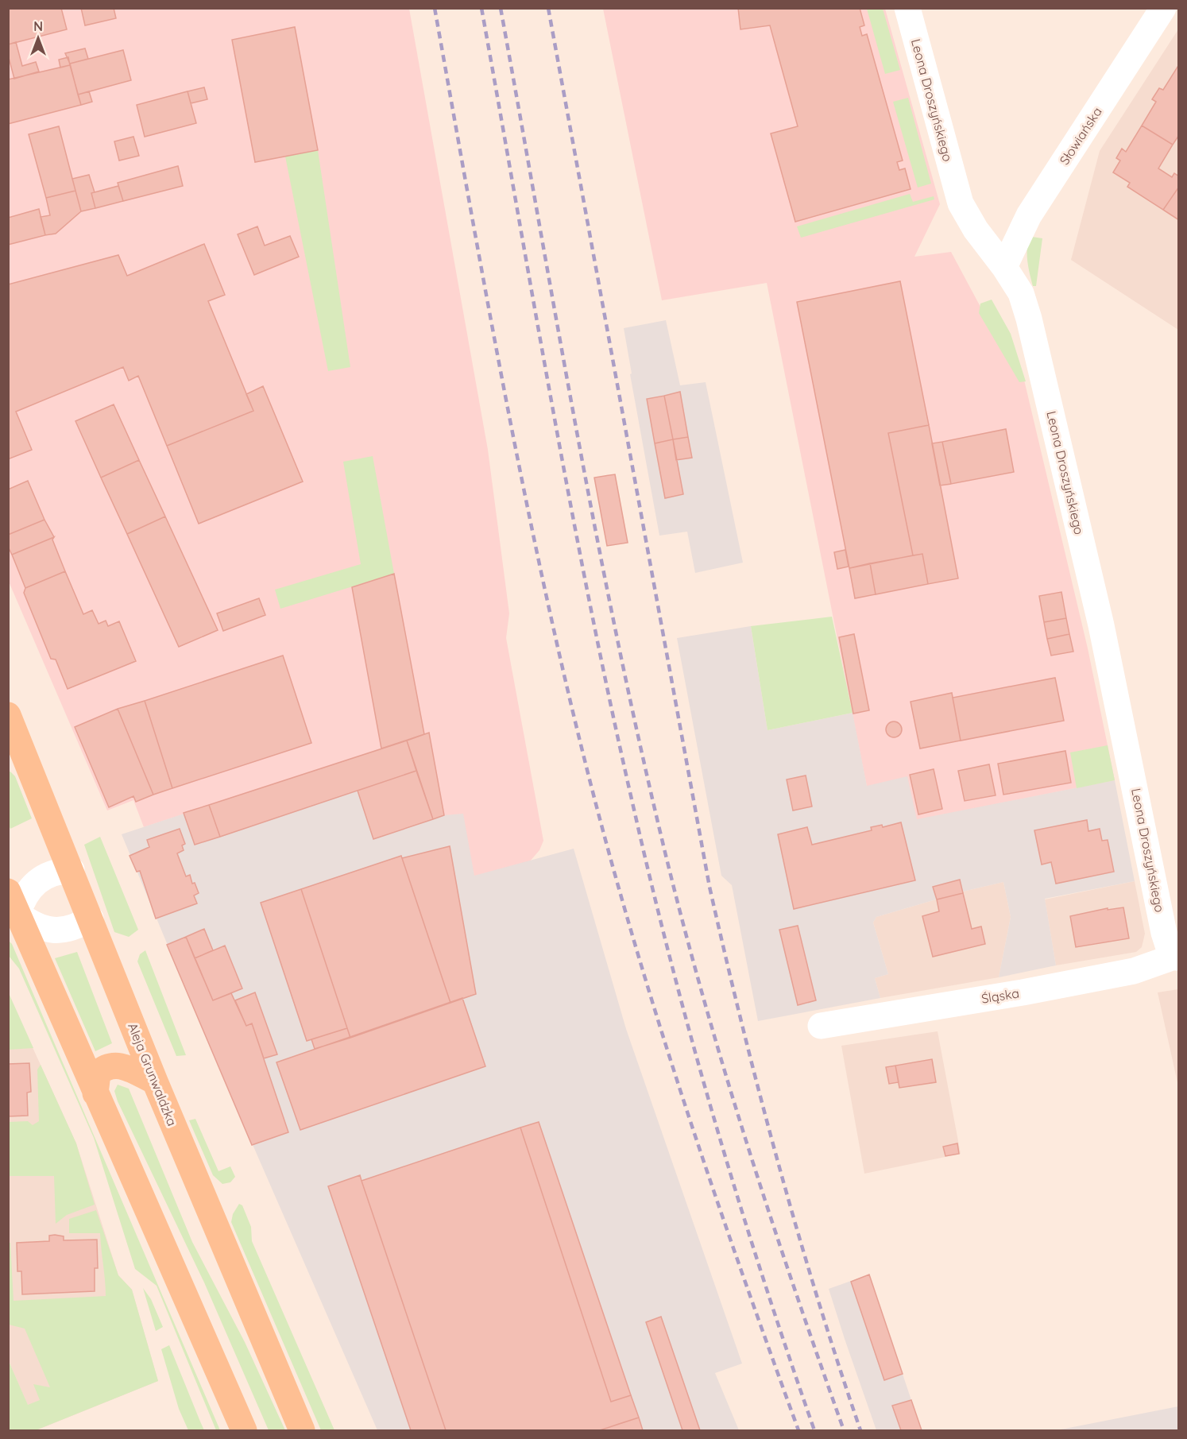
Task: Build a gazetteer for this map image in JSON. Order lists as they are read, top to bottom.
{
  "streets": {
    "main road": ["Aleja Grunwaldzka"],
    "street": ["Leona Droszyńskiego", "Słowiańska", "Śląska"]
  },
  "crossings": [
    ["Leona Droszyńskiego", "Słowiańska"],
    ["Leona Droszyńskiego", "Śląska"]
  ],
  "north": "top"
}
